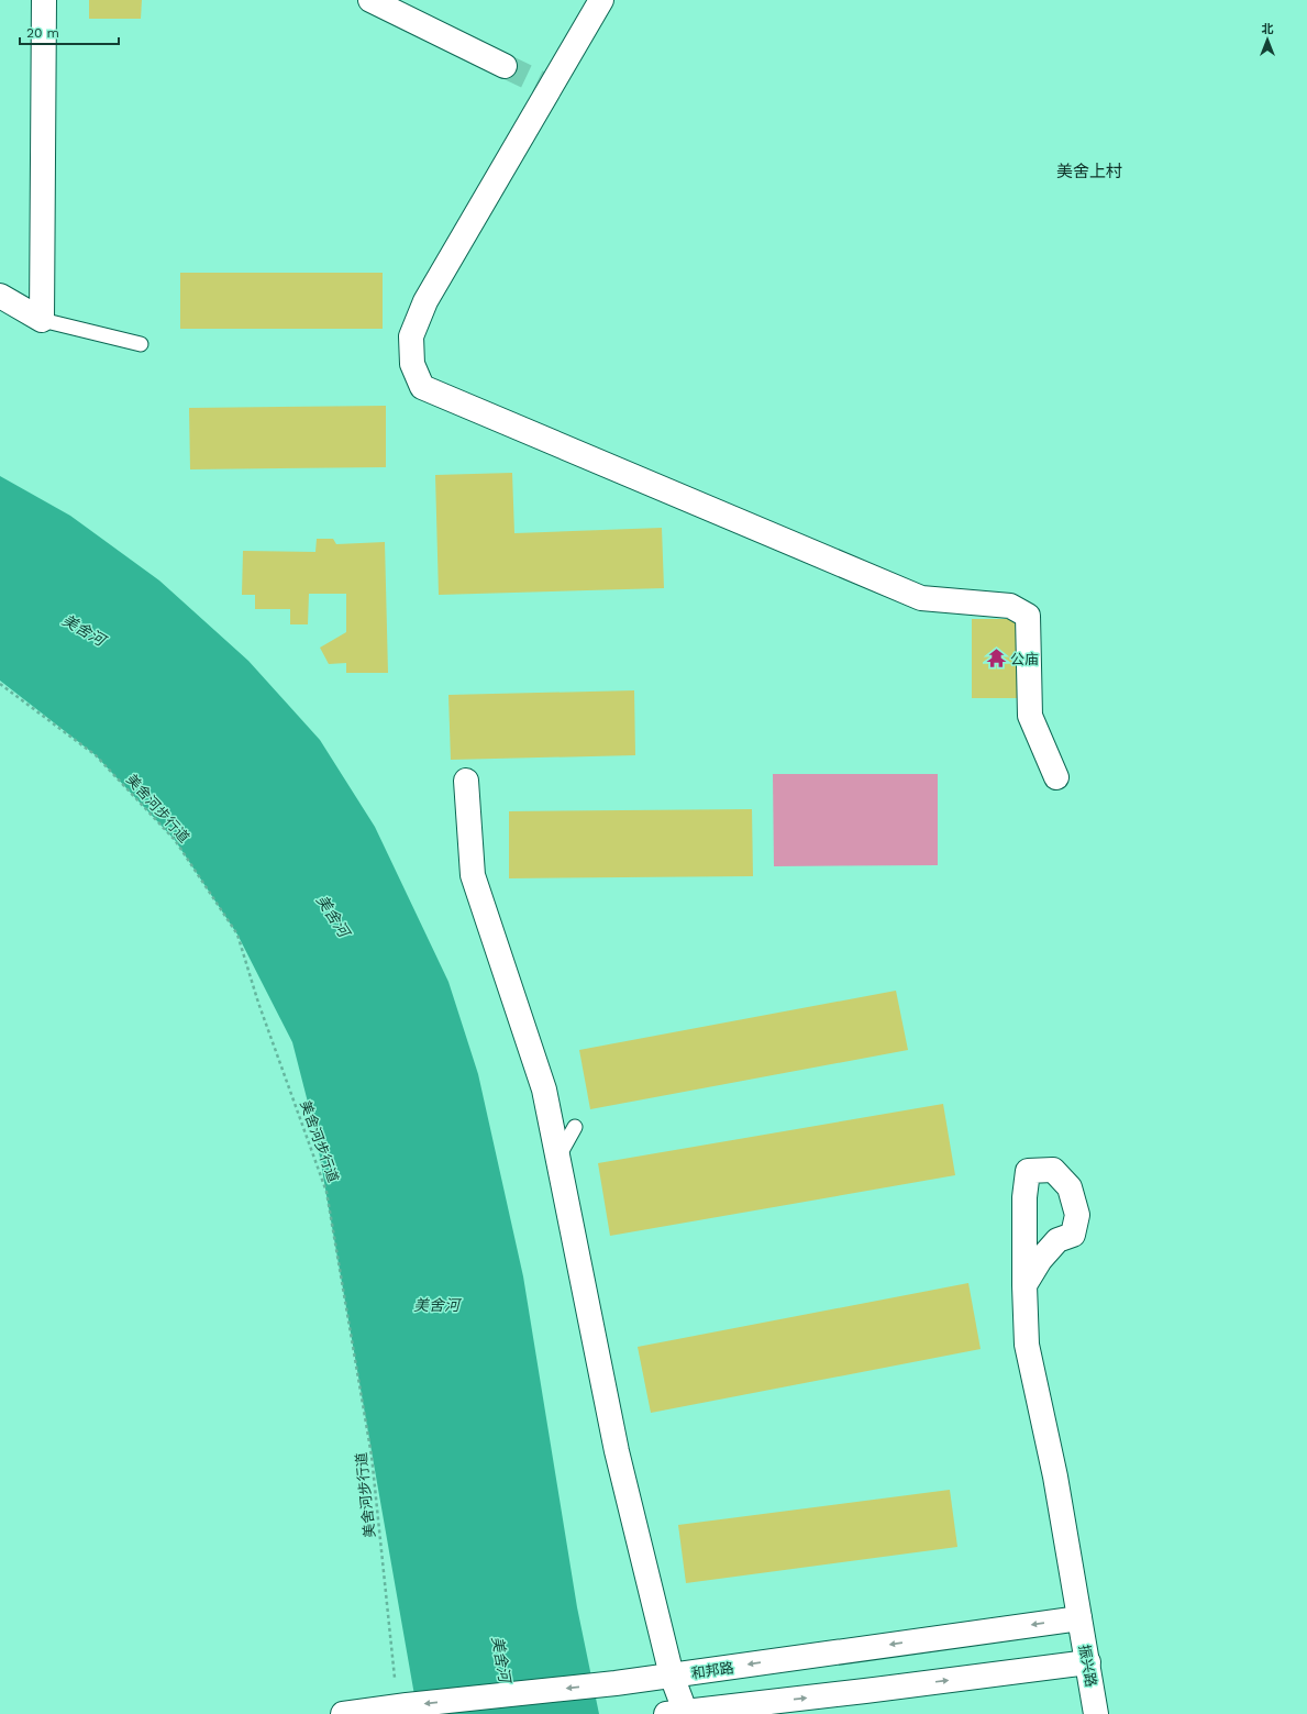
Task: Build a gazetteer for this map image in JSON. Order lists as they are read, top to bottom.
{
  "streets": {
    "street": ["振兴路", "和邦路"],
    "path": ["美舍河步行道"]
  },
  "crossings": [
    ["美舍河步行道", "和邦路"],
    ["振兴路", "和邦路"]
  ],
  "districts": ["美舍上村"],
  "water": ["美舍河"],
  "places": {
    "temple": ["公庙"]
  },
  "scale_bar": "20 m",
  "north": "top"
}
